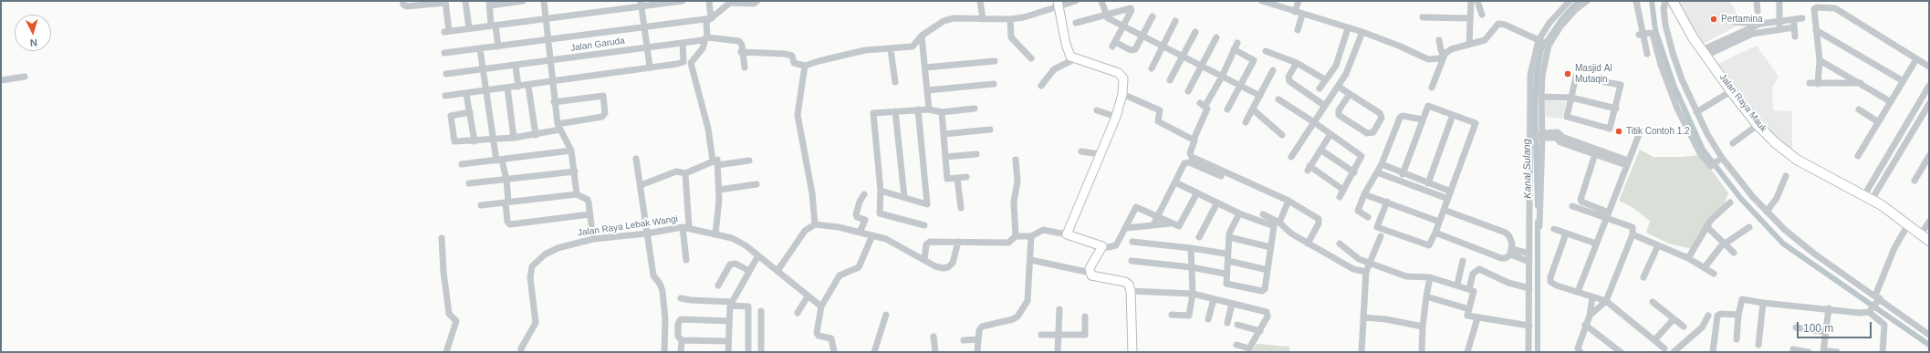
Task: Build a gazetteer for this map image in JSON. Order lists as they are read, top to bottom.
{
  "streets": {
    "main road": ["Jalan Raya Mauk"],
    "street": ["Jalan Garuda", "Jalan Raya Lebak Wangi"]
  },
  "water": ["Kanal Sulang"],
  "places": ["Pertamina", "Masjid Al Mutaqin", "Titik Contoh 1.2"],
  "scale_bar": "100 m",
  "north": "bottom"
}
